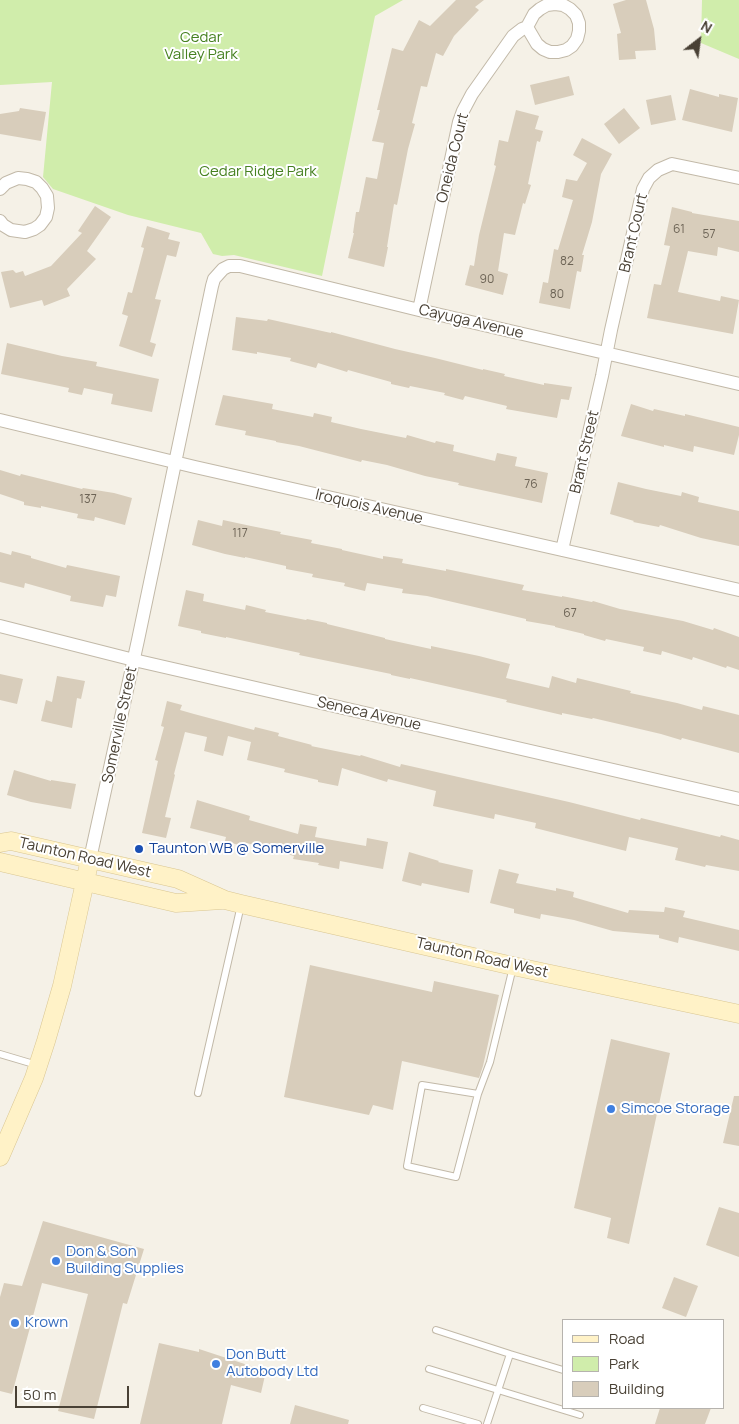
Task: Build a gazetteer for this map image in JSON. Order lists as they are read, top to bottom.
{
  "streets": {
    "main road": ["Somerville Street", "Taunton Road West"],
    "street": [
      "Oneida Court",
      "Brant Court",
      "Cayuga Avenue",
      "Brant Street",
      "Iroquois Avenue",
      "Seneca Avenue"
    ]
  },
  "crossings": [
    ["Oneida Court", "Cayuga Avenue"],
    ["Brant Court", "Cayuga Avenue"],
    ["Brant Court", "Brant Street"],
    ["Cayuga Avenue", "Brant Street"],
    ["Cayuga Avenue", "Somerville Street"],
    ["Brant Street", "Iroquois Avenue"],
    ["Iroquois Avenue", "Somerville Street"],
    ["Seneca Avenue", "Somerville Street"],
    ["Somerville Street", "Taunton Road West"]
  ],
  "parks": ["Cedar Valley Park", "Cedar Ridge Park"],
  "places": [
    "Taunton WB @ Somerville",
    "Simcoe Storage",
    "Don & Son Building Supplies",
    "Krown",
    "Don Butt Autobody Ltd"
  ],
  "house_numbers": [
    "61",
    "57",
    "82",
    "90",
    "80",
    "76",
    "137",
    "117",
    "67"
  ],
  "legend": ["Road", "Park", "Building"],
  "scale_bar": "50 m",
  "north": "top right"
}
